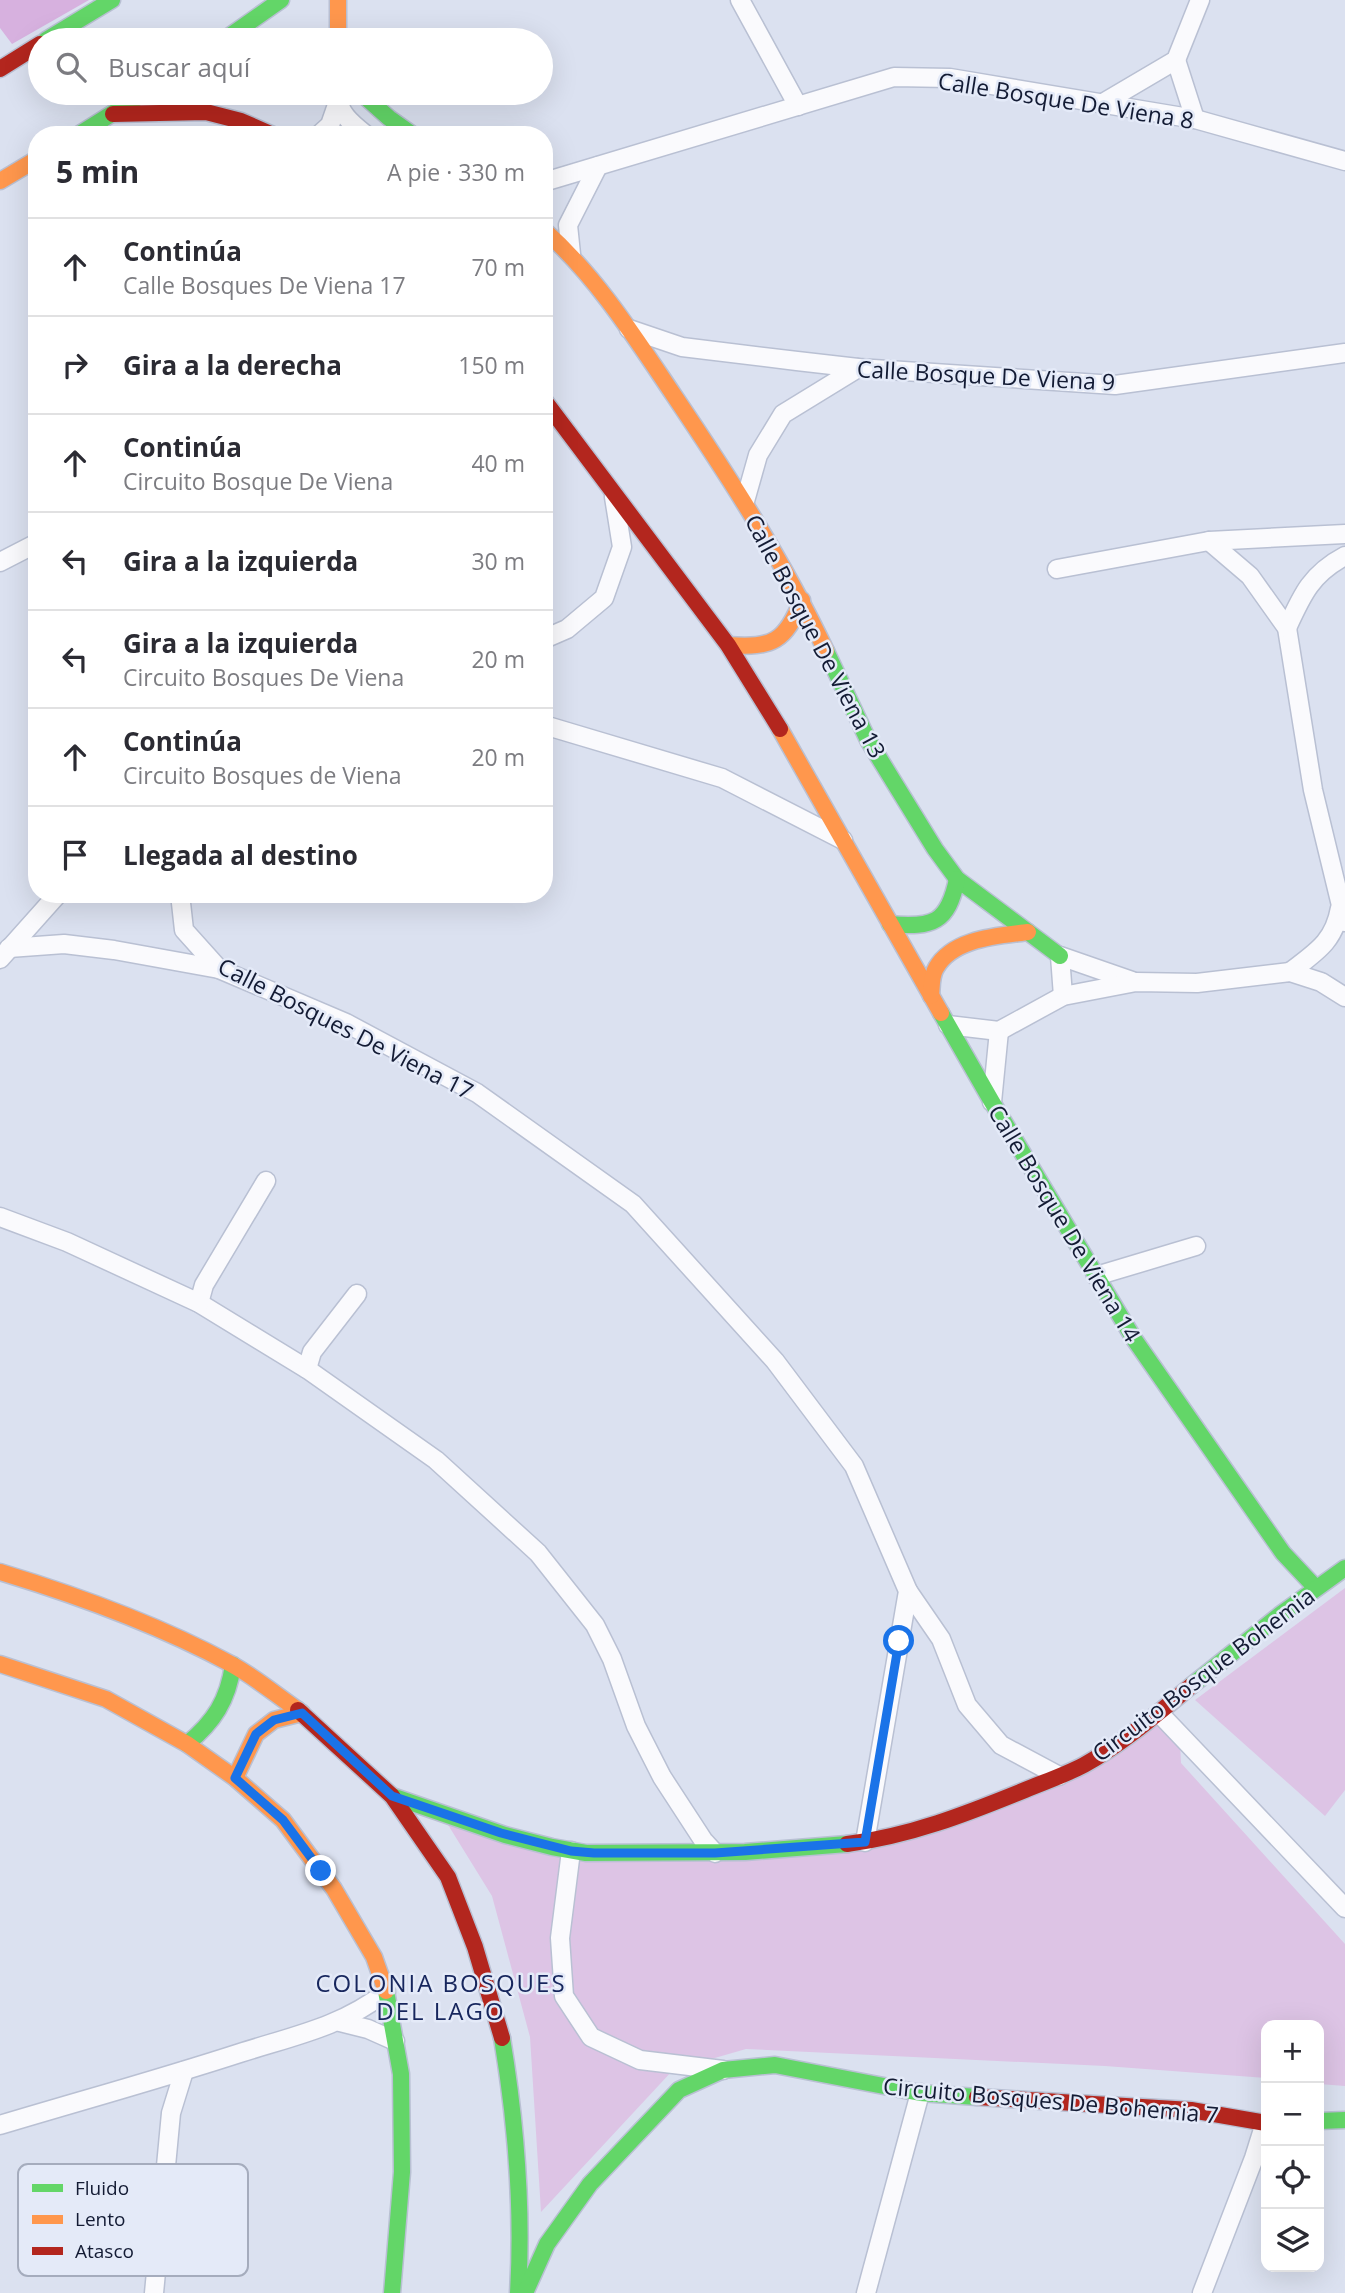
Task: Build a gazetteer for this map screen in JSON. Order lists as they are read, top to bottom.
{
  "streets": {
    "street": [
      "Calle Bosque De Viena 8",
      "Calle Bosque De Viena 9",
      "Calle Bosque De Viena 13",
      "Calle Bosques De Viena 17",
      "Calle Bosque De Viena 14",
      "Circuito Bosque Bohemia",
      "Circuito Bosques De Bohemia 7"
    ]
  },
  "crossings": [
    ["Calle Bosque De Viena 9", "Calle Bosque De Viena 13"],
    ["Calle Bosque De Viena 13", "Calle Bosque De Viena 14"],
    ["Calle Bosques De Viena 17", "Circuito Bosque Bohemia"],
    ["Calle Bosque De Viena 14", "Circuito Bosque Bohemia"]
  ],
  "districts": ["COLONIA BOSQUES DEL LAGO"],
  "legend": ["Fluido", "Lento", "Atasco"],
  "page": {
    "search": "Buscar aquí",
    "heading": ["5 min", "A pie · 330 m"],
    "list": [
      ["Continúa", "Calle Bosques De Viena 17", "70 m"],
      ["Gira a la derecha", "150 m"],
      ["Continúa", "Circuito Bosque De Viena", "40 m"],
      ["Gira a la izquierda", "30 m"],
      ["Gira a la izquierda", "Circuito Bosques De Viena", "20 m"],
      ["Continúa", "Circuito Bosques de Viena", "20 m"],
      "Llegada al destino"
    ],
    "map_buttons": ["+", "−"]
  }
}
